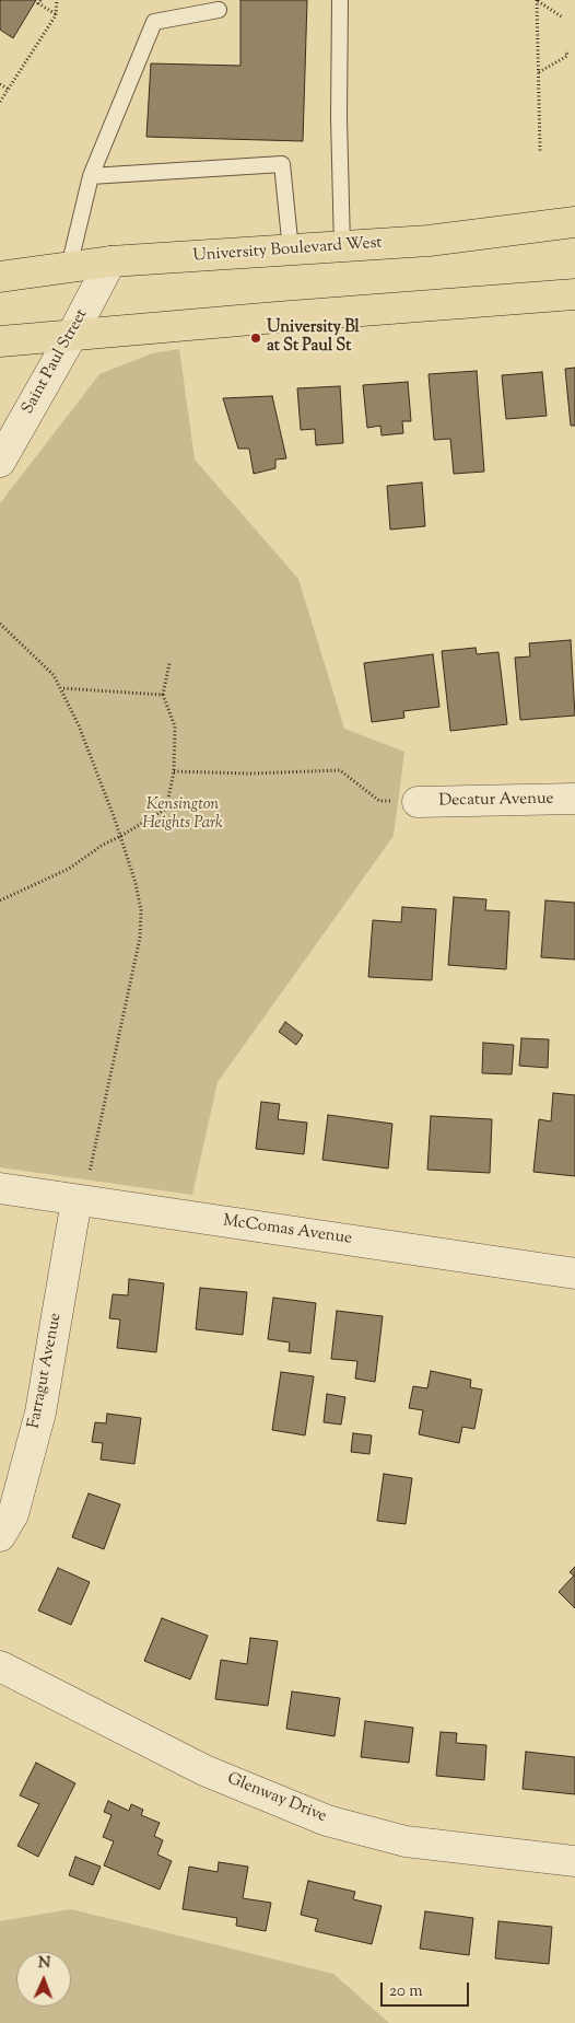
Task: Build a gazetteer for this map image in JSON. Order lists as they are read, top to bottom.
{
  "streets": {
    "main road": ["University Boulevard West"],
    "street": [
      "Saint Paul Street",
      "Decatur Avenue",
      "McComas Avenue",
      "Farragut Avenue",
      "Glenway Drive"
    ]
  },
  "crossings": [
    ["University Boulevard West", "Saint Paul Street"],
    ["McComas Avenue", "Farragut Avenue"]
  ],
  "parks": ["Kensington Heights Park"],
  "places": ["University Bl at St Paul St"],
  "scale_bar": "20 m",
  "north": "top"
}
